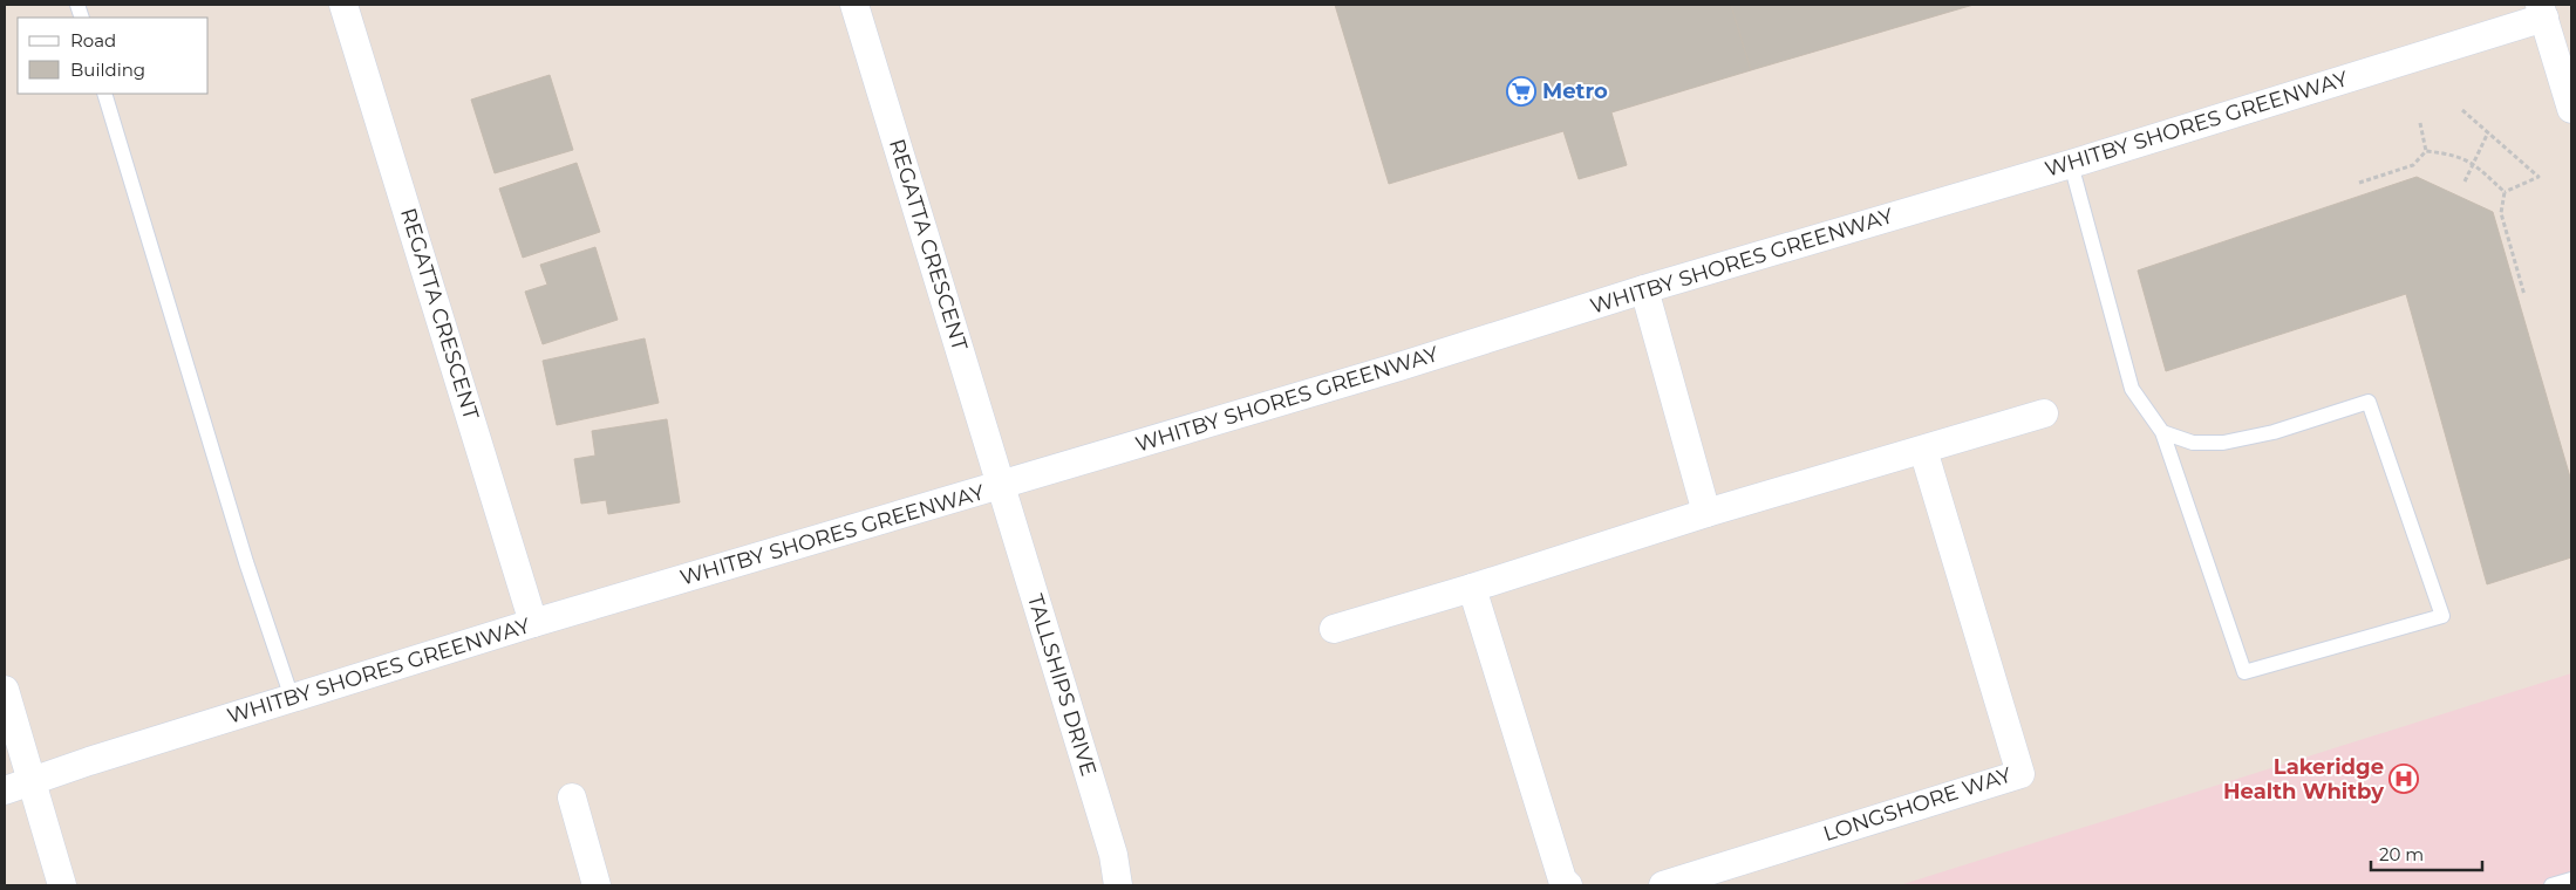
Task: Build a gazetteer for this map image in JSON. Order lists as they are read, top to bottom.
{
  "streets": {
    "street": [
      "WHITBY SHORES GREENWAY",
      "REGATTA CRESCENT",
      "TALLSHIPS DRIVE",
      "LONGSHORE WAY"
    ]
  },
  "crossings": [
    ["WHITBY SHORES GREENWAY", "REGATTA CRESCENT"],
    ["WHITBY SHORES GREENWAY", "TALLSHIPS DRIVE"],
    ["REGATTA CRESCENT", "TALLSHIPS DRIVE"]
  ],
  "places": {
    "supermarket": ["Metro"],
    "hospital": ["Lakeridge Health Whitby"]
  },
  "legend": ["Road", "Building"],
  "scale_bar": "20 m"
}
